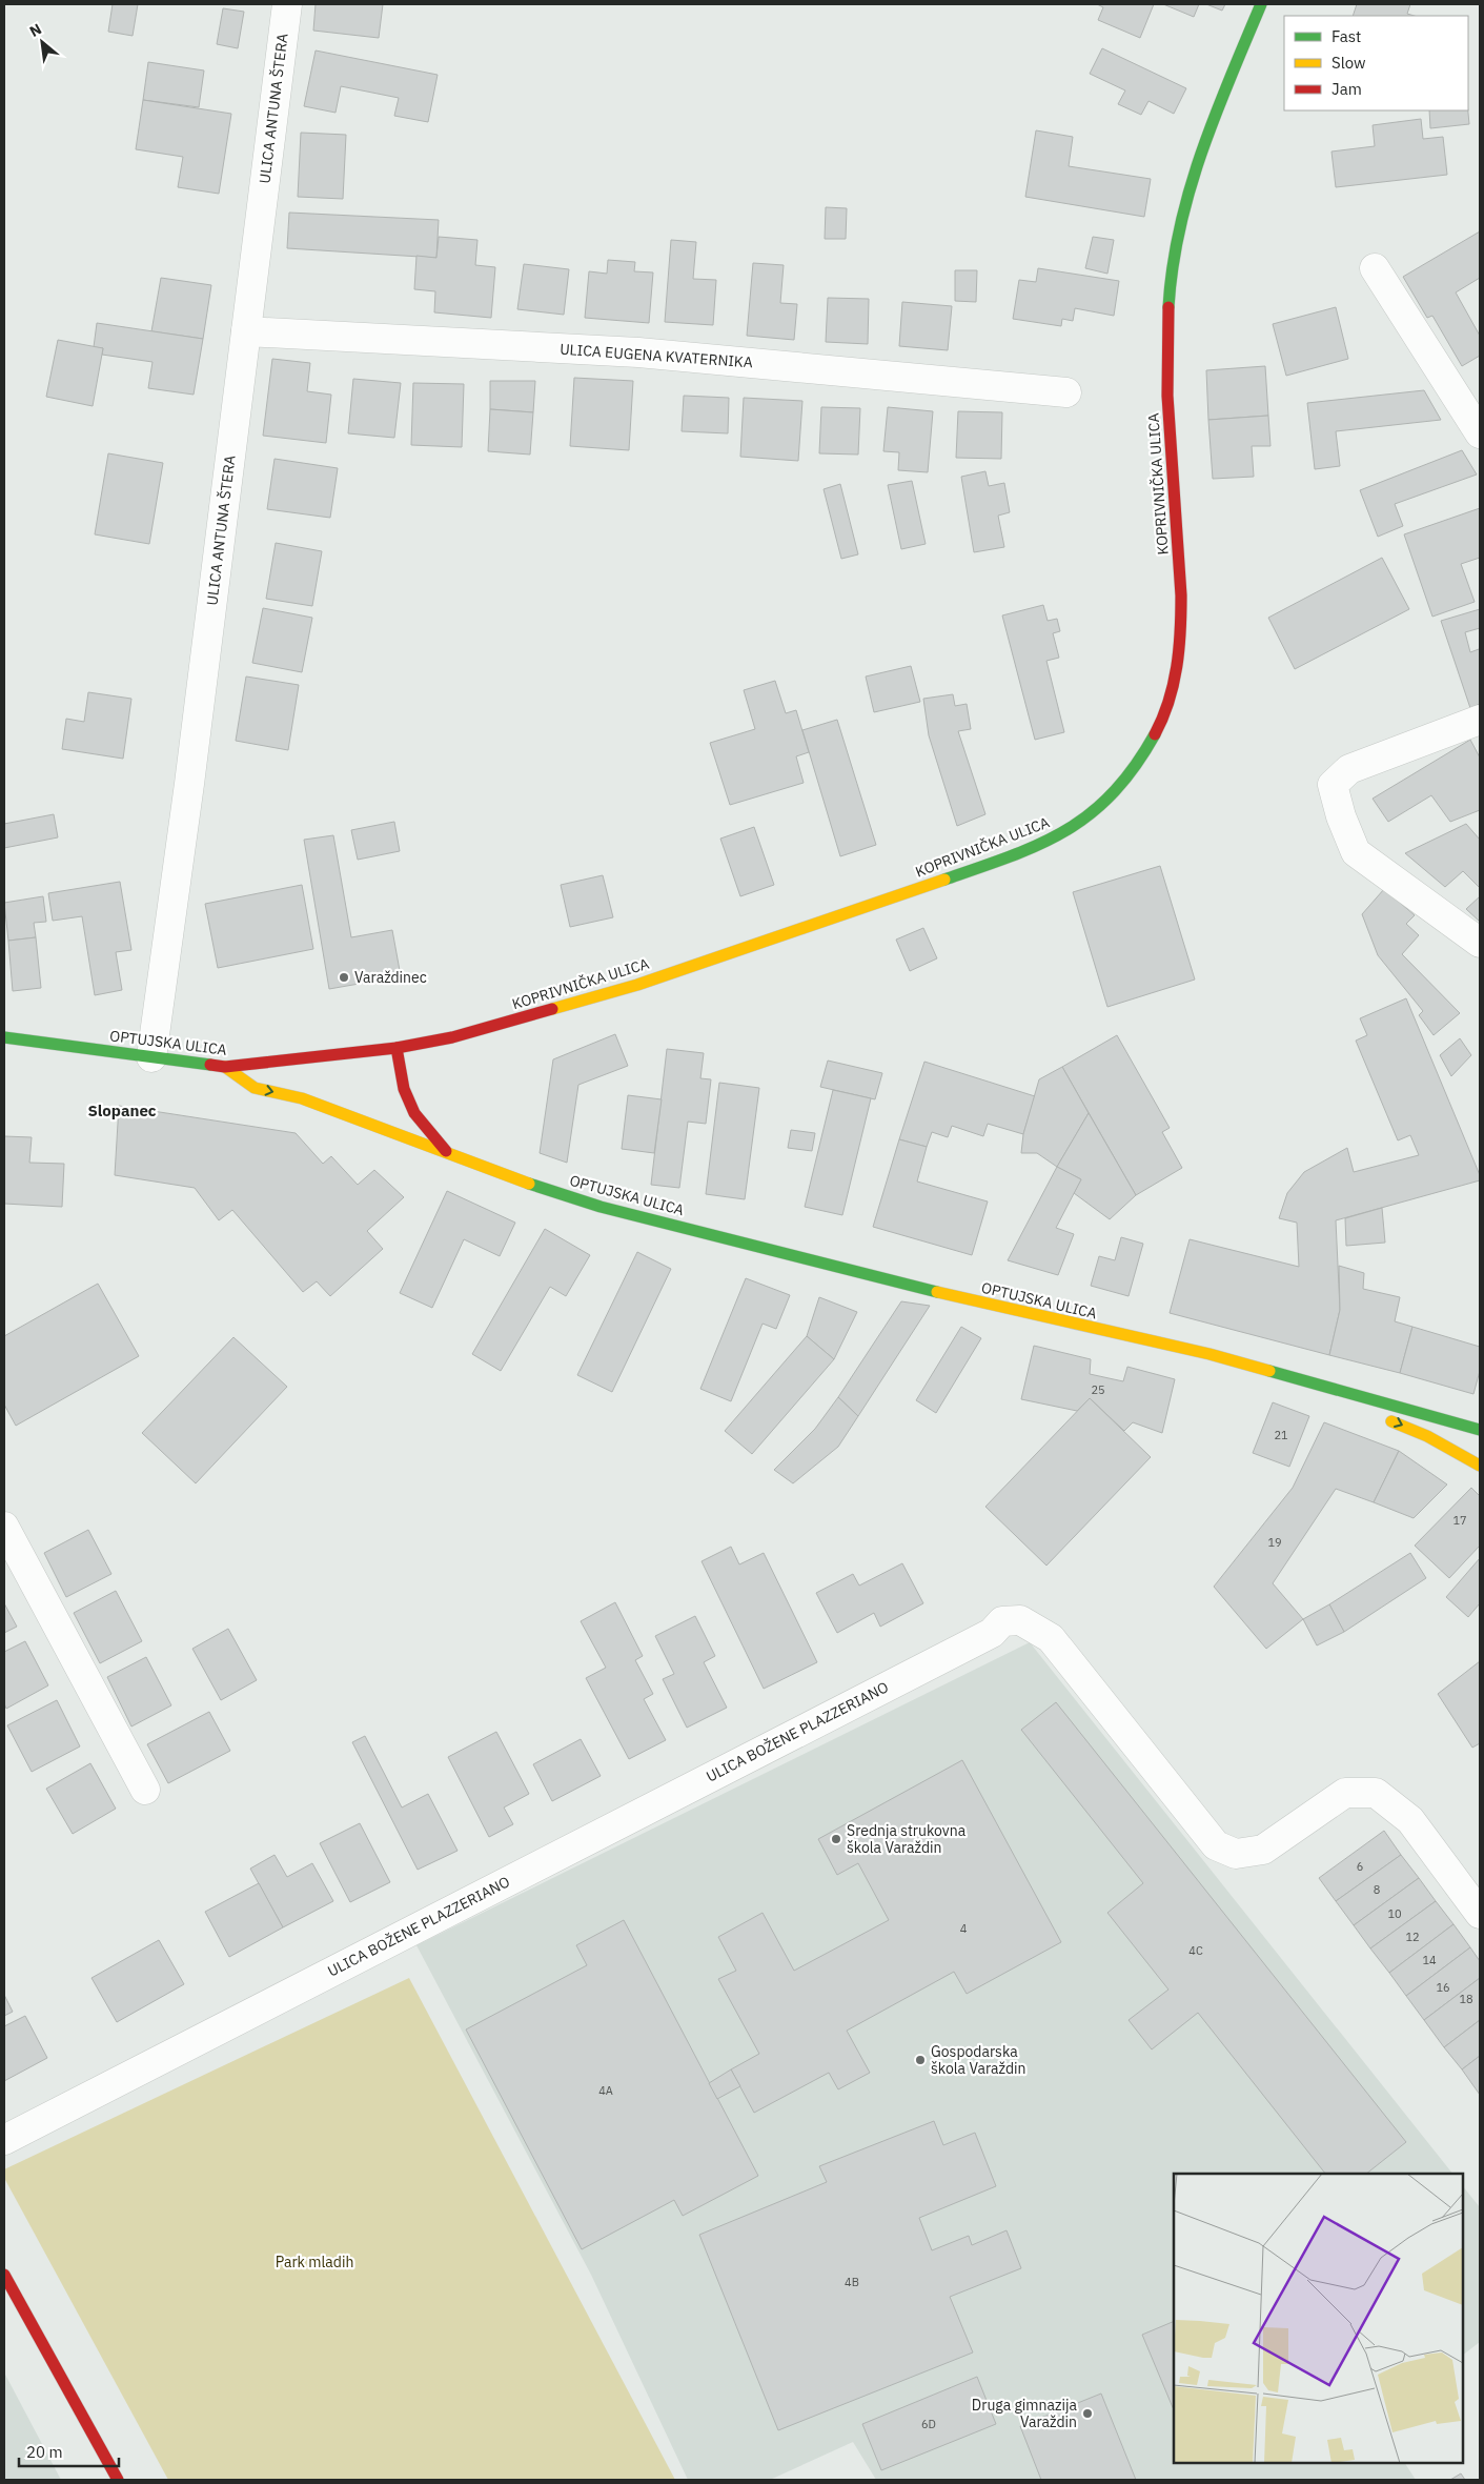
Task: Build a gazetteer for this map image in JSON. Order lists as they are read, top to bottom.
{
  "streets": {
    "main road": ["KOPRIVNIČKA ULICA", "OPTUJSKA ULICA"],
    "street": ["ULICA ANTUNA ŠTERA", "ULICA EUGENA KVATERNIKA", "ULICA BOŽENE PLAZZERIANO"]
  },
  "crossings": [
    ["ULICA ANTUNA ŠTERA", "ULICA EUGENA KVATERNIKA"],
    ["ULICA ANTUNA ŠTERA", "OPTUJSKA ULICA"],
    ["KOPRIVNIČKA ULICA", "OPTUJSKA ULICA"]
  ],
  "districts": ["Slopanec"],
  "parks": ["Park mladih"],
  "places": [
    "Varaždinec",
    "Srednja strukovna škola Varaždin",
    "Gospodarska škola Varaždin",
    "Druga gimnazija Varaždin"
  ],
  "house_numbers": [
    "25",
    "21",
    "17",
    "19",
    "6",
    "8",
    "10",
    "4",
    "12",
    "4C",
    "14",
    "16",
    "18",
    "4A",
    "4B",
    "6D"
  ],
  "legend": ["Fast", "Slow", "Jam"],
  "scale_bar": "20 m",
  "north": "top left"
}
